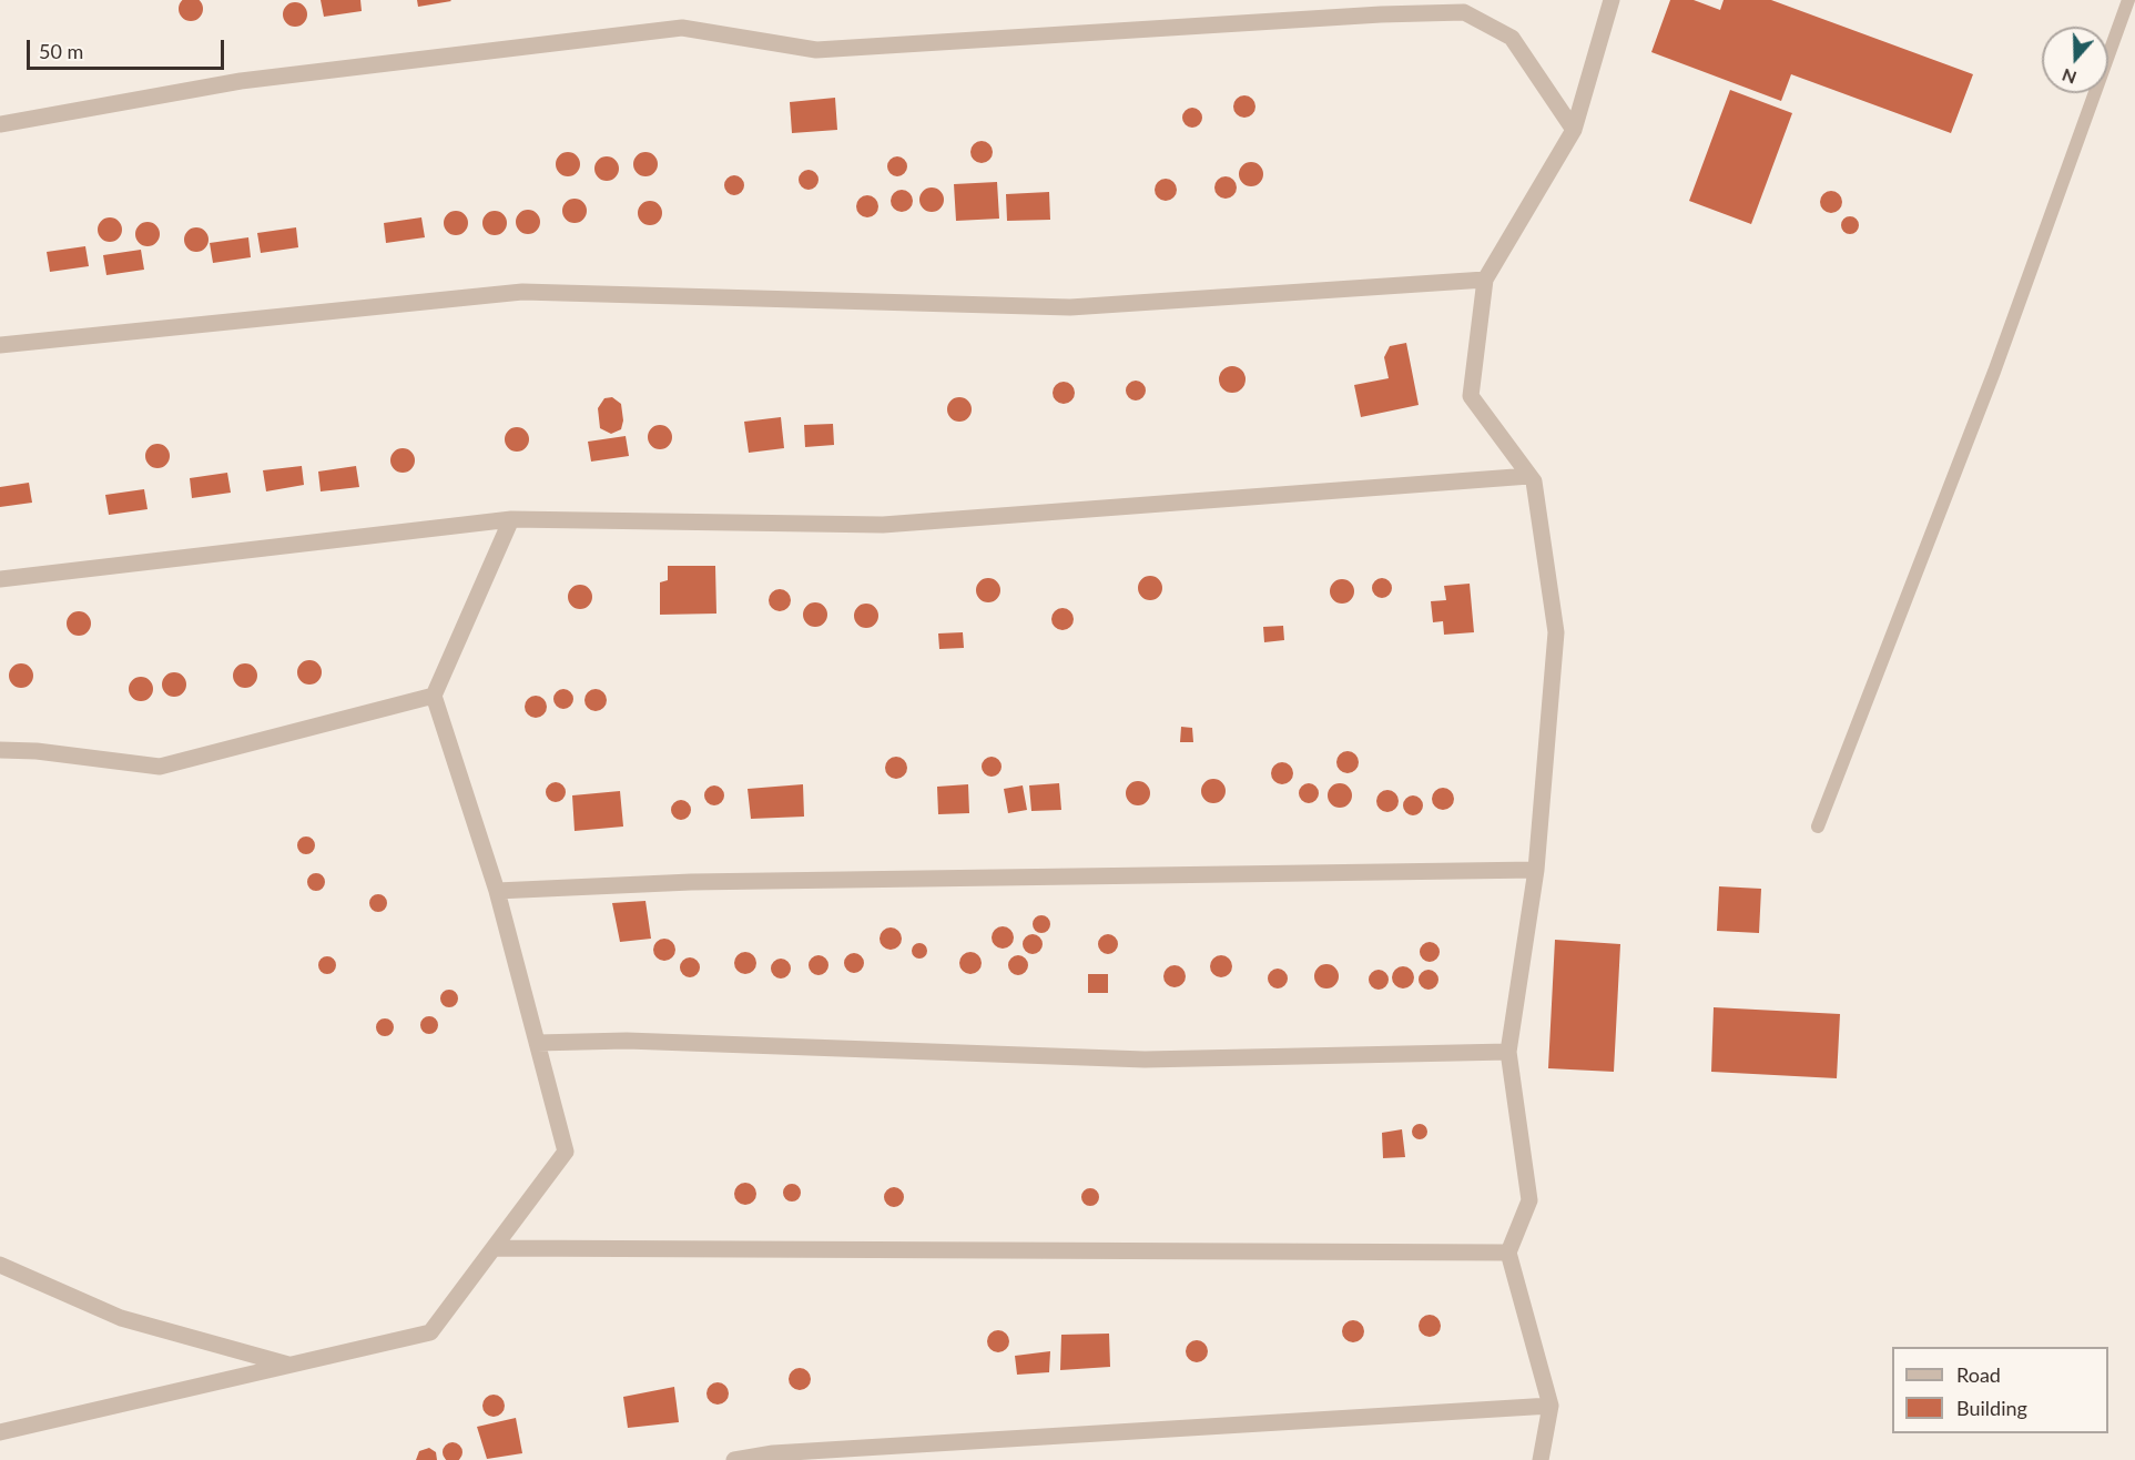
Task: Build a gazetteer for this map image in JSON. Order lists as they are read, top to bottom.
{
  "legend": ["Road", "Building"],
  "scale_bar": "50 m",
  "north": "bottom"
}
